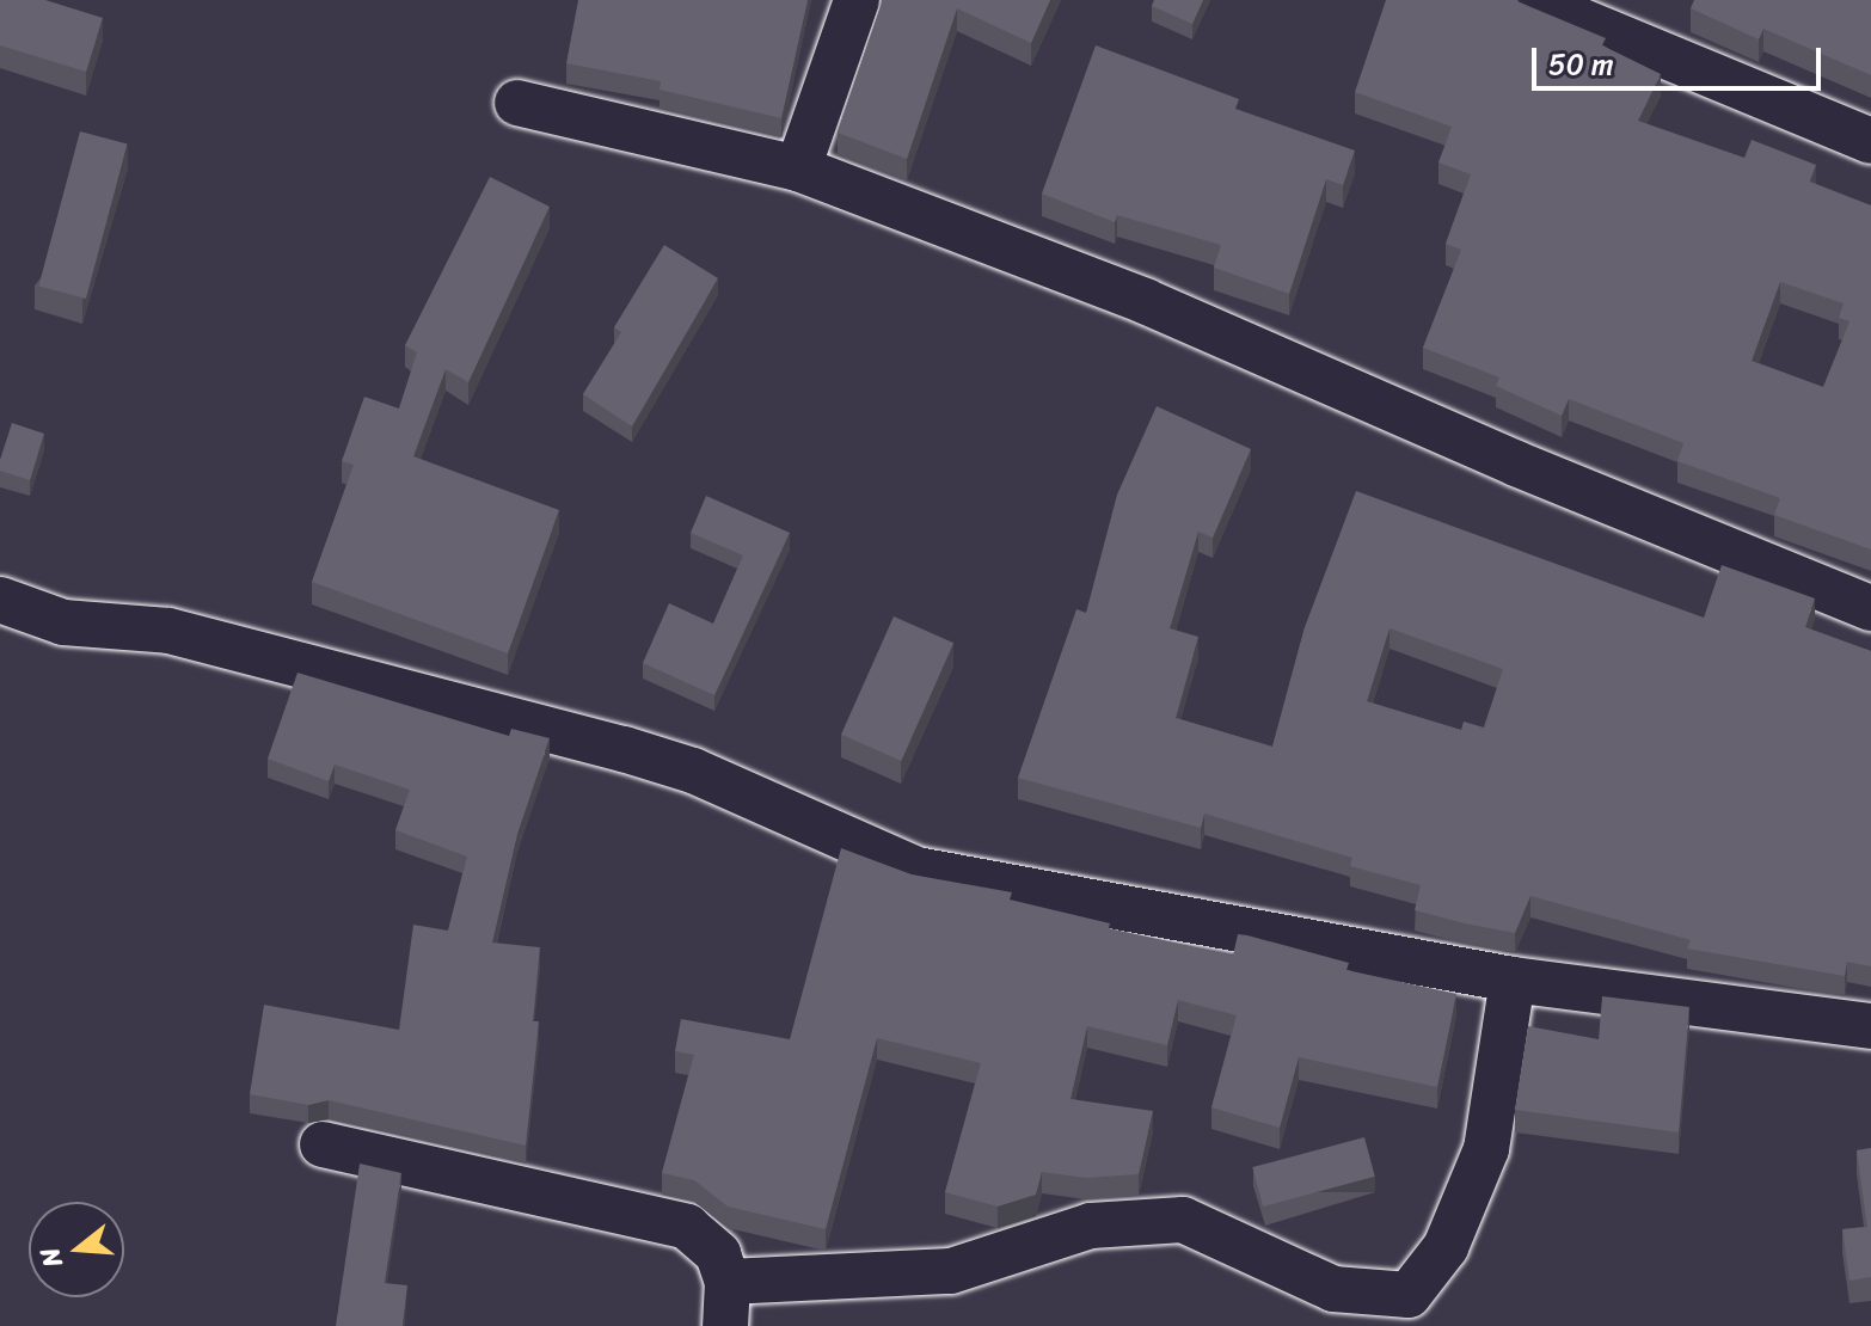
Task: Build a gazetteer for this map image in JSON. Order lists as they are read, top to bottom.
{
  "scale_bar": "50 m",
  "north": "left"
}
